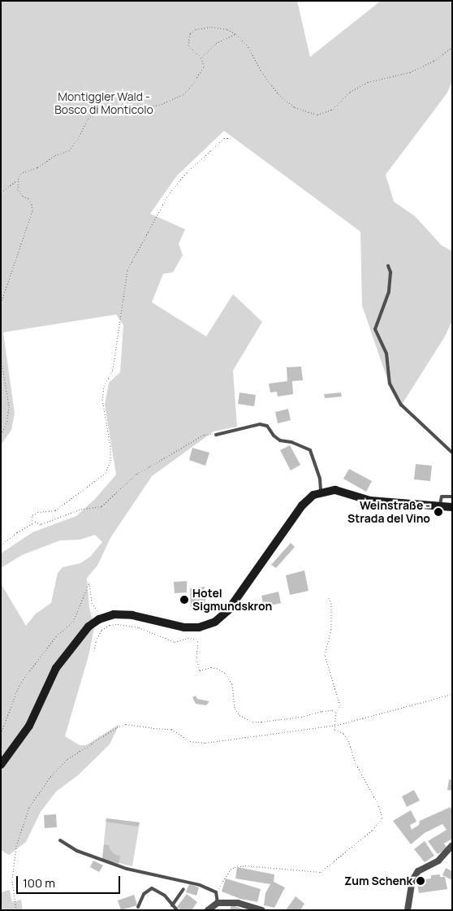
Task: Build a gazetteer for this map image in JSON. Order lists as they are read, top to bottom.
{
  "parks": ["Montiggler Wald - Bosco di Monticolo"],
  "places": ["Weinstraße - Strada del Vino", "Hotel Sigmundskron", "Zum Schenk"],
  "scale_bar": "100 m"
}
